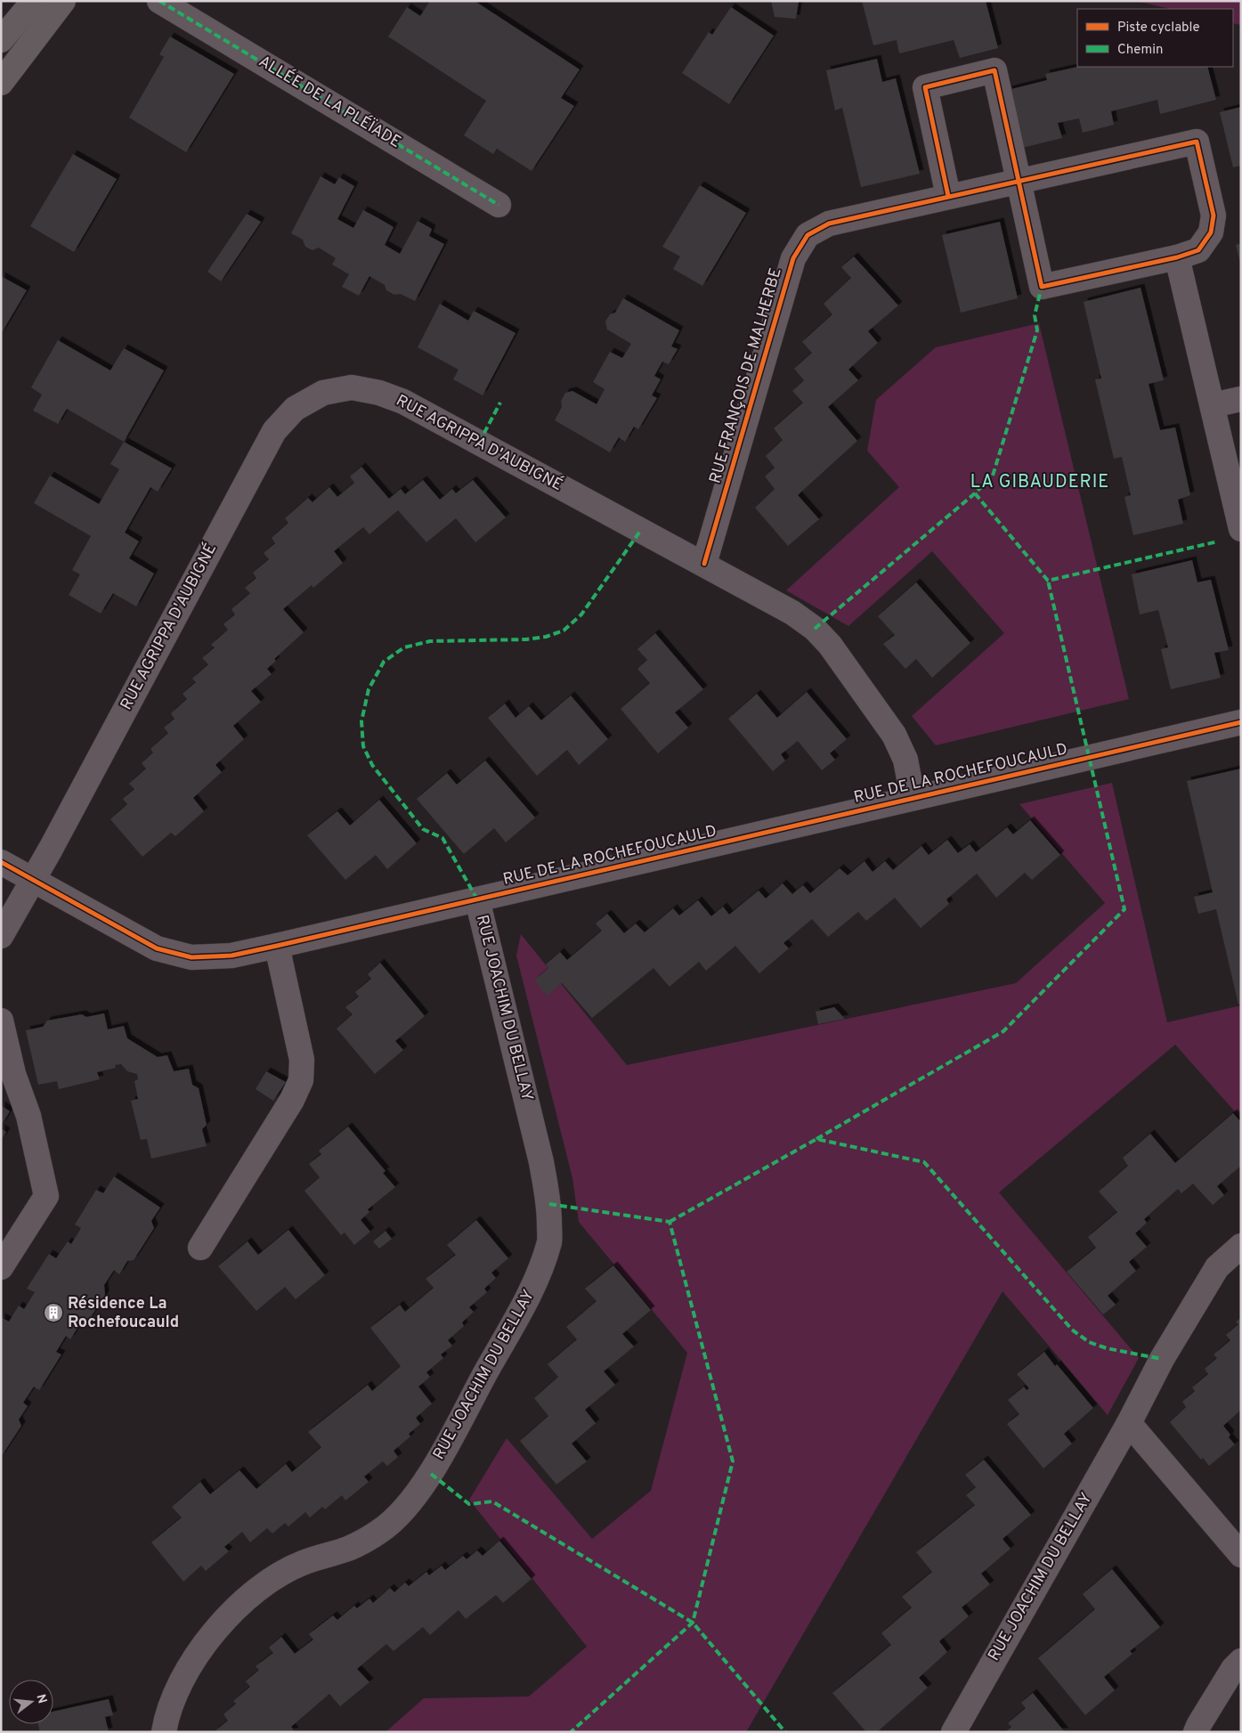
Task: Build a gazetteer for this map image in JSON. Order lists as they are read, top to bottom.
{
  "streets": {
    "street": [
      "ALLÉE DE LA PLÉÏADE",
      "RUE FRANÇOIS DE MALHERBE",
      "RUE AGRIPPA D'AUBIGNÉ",
      "RUE DE LA ROCHEFOUCAULD",
      "RUE JOACHIM DU BELLAY"
    ]
  },
  "crossings": [
    ["RUE FRANÇOIS DE MALHERBE", "RUE AGRIPPA D'AUBIGNÉ"],
    ["RUE AGRIPPA D'AUBIGNÉ", "RUE DE LA ROCHEFOUCAULD"],
    ["RUE DE LA ROCHEFOUCAULD", "RUE JOACHIM DU BELLAY"]
  ],
  "districts": ["LA GIBAUDERIE"],
  "places": {
    "building": ["Résidence La Rochefoucauld"]
  },
  "legend": ["Piste cyclable", "Chemin"],
  "north": "right"
}
